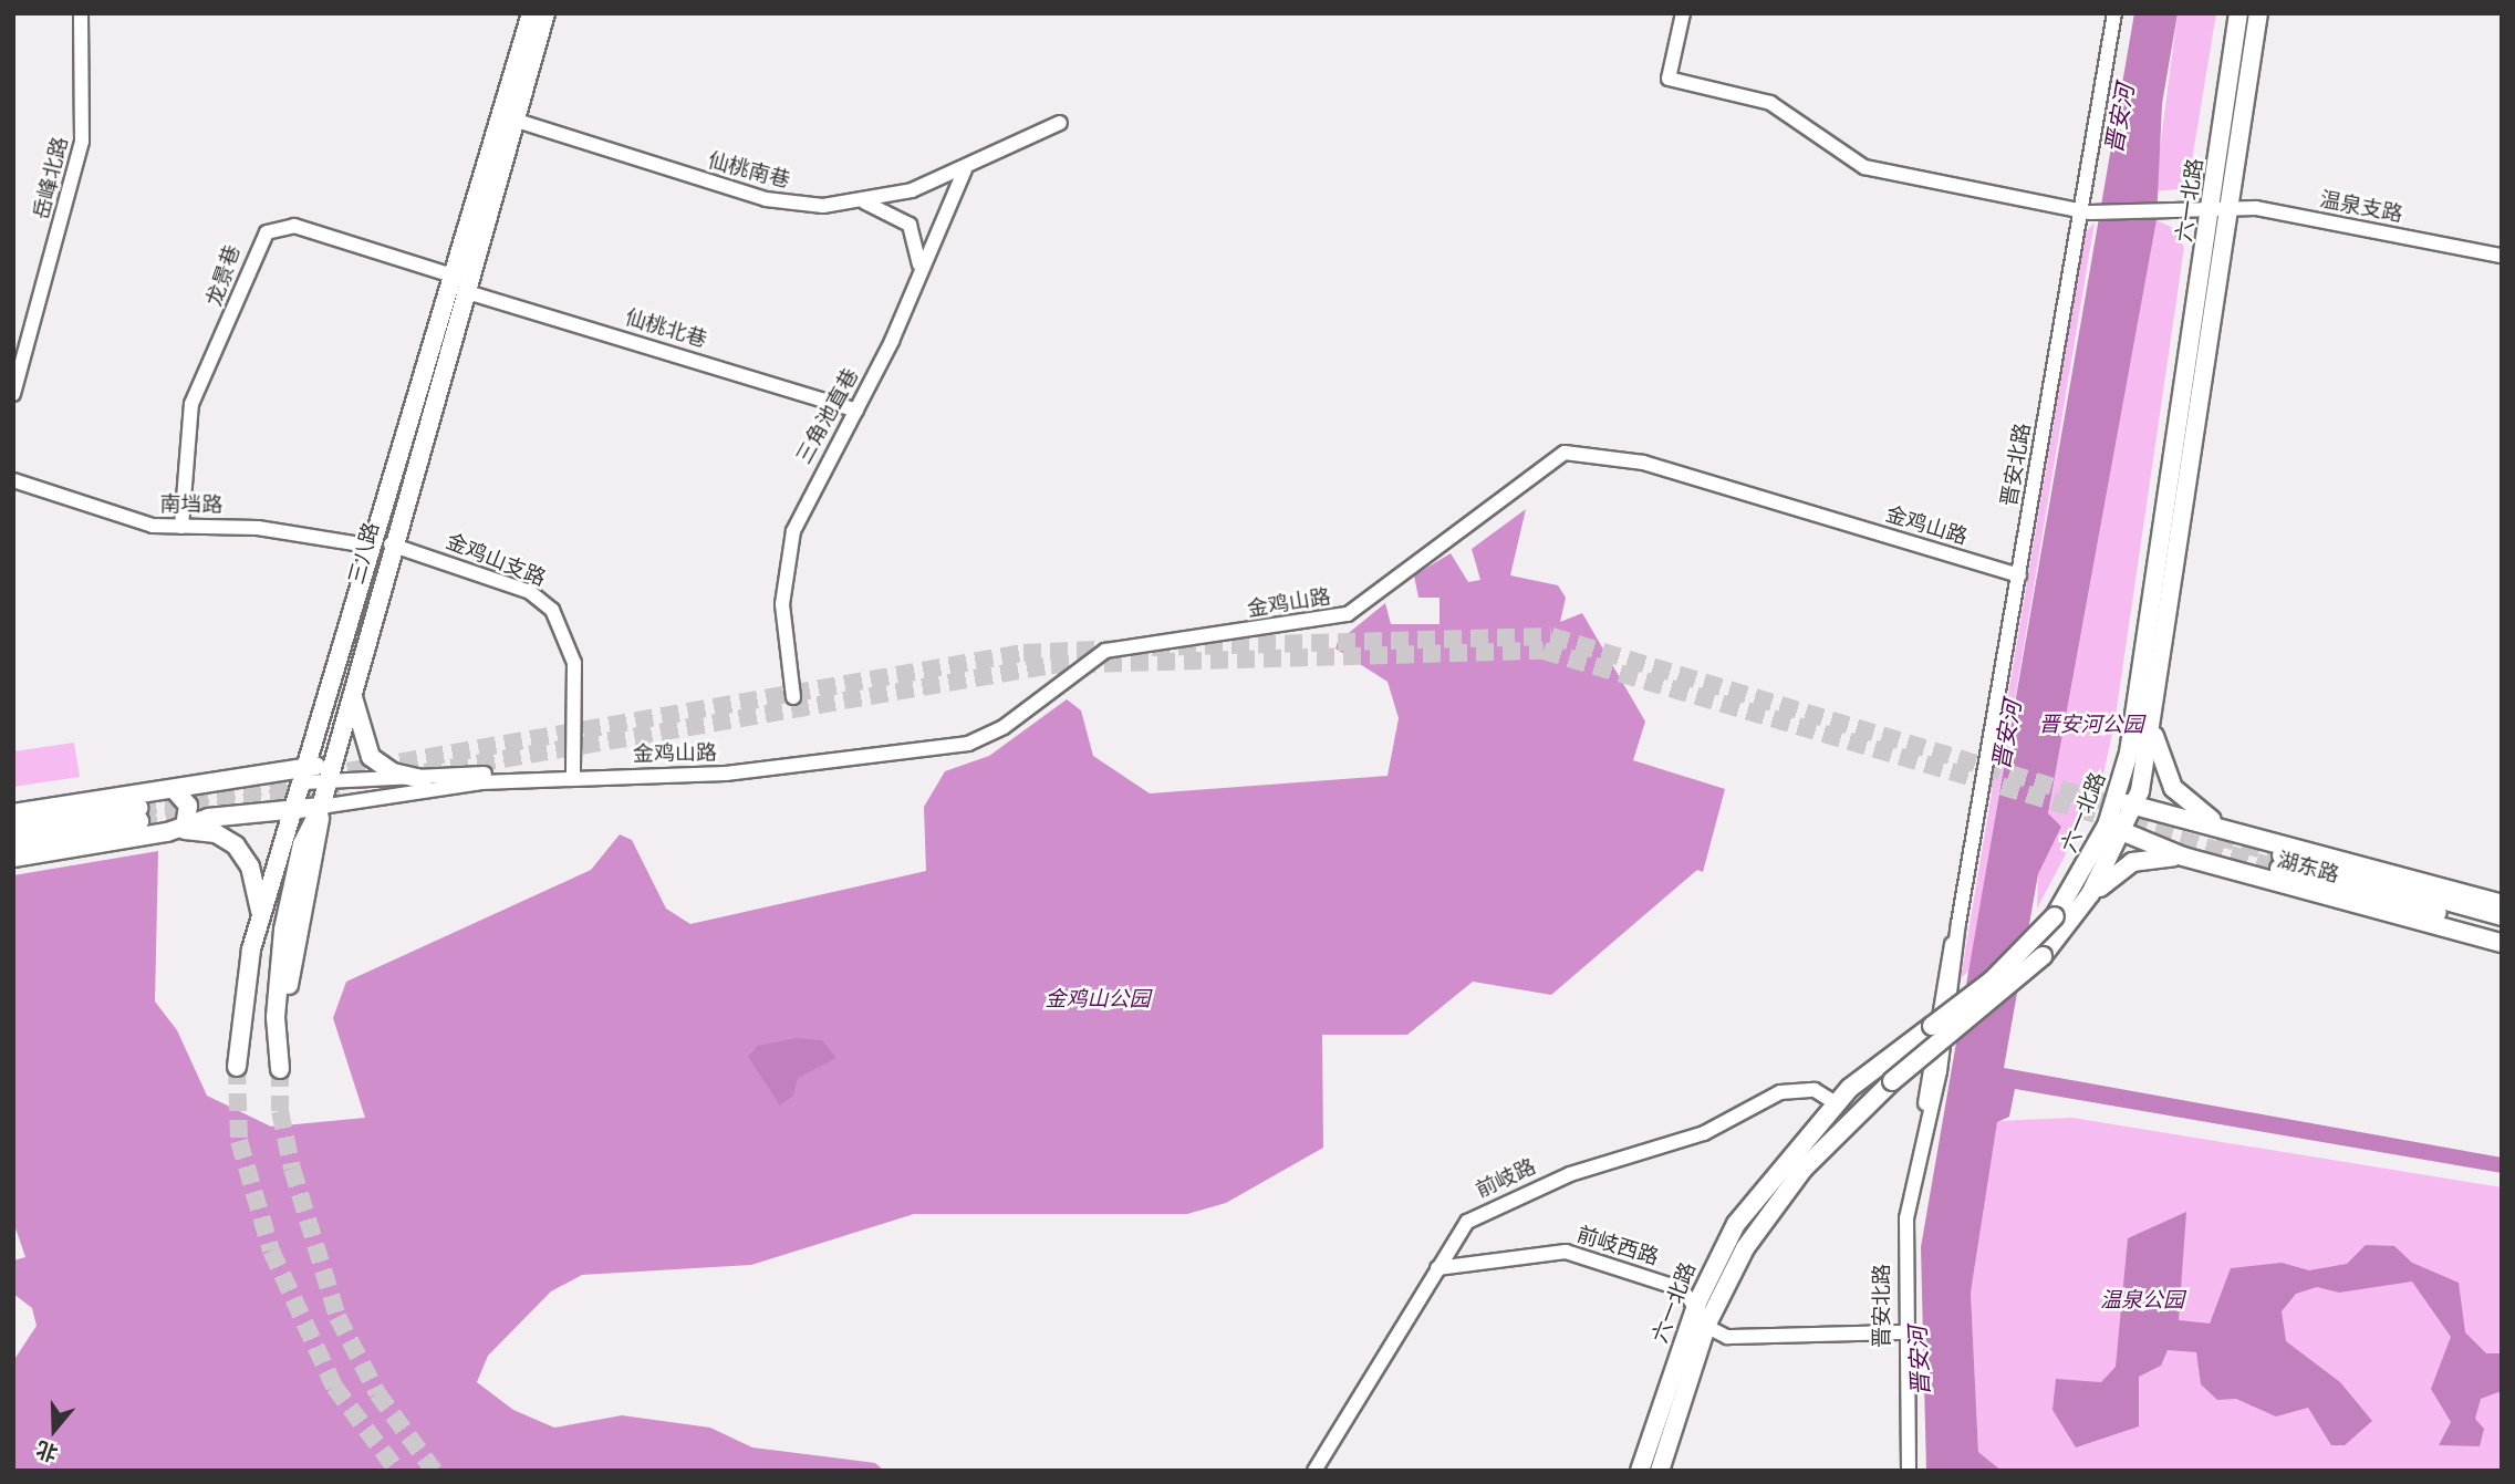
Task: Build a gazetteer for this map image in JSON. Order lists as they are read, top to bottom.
{
  "streets": {
    "main road": ["六一北路", "三八路", "湖东路"],
    "street": [
      "仙桃南巷",
      "岳峰北路",
      "温泉支路",
      "龙景巷",
      "仙桃北巷",
      "三角池直巷",
      "晋安北路",
      "南垱路",
      "金鸡山路",
      "金鸡山支路",
      "前岐路",
      "前岐西路"
    ]
  },
  "crossings": [
    ["仙桃南巷", "三角池直巷"],
    ["仙桃南巷", "三八路"],
    ["六一北路", "温泉支路"],
    ["六一北路", "湖东路"],
    ["六一北路", "前岐路"],
    ["六一北路", "前岐西路"],
    ["温泉支路", "晋安北路"],
    ["龙景巷", "仙桃北巷"],
    ["龙景巷", "南垱路"],
    ["龙景巷", "三八路"],
    ["仙桃北巷", "三角池直巷"],
    ["仙桃北巷", "三八路"],
    ["晋安北路", "金鸡山路"],
    ["南垱路", "三八路"],
    ["南垱路", "金鸡山支路"],
    ["金鸡山路", "金鸡山支路"],
    ["三八路", "金鸡山支路"],
    ["前岐路", "前岐西路"]
  ],
  "water": ["晋安河"],
  "parks": ["晋安河公园", "金鸡山公园", "温泉公园"],
  "north": "bottom"
}
